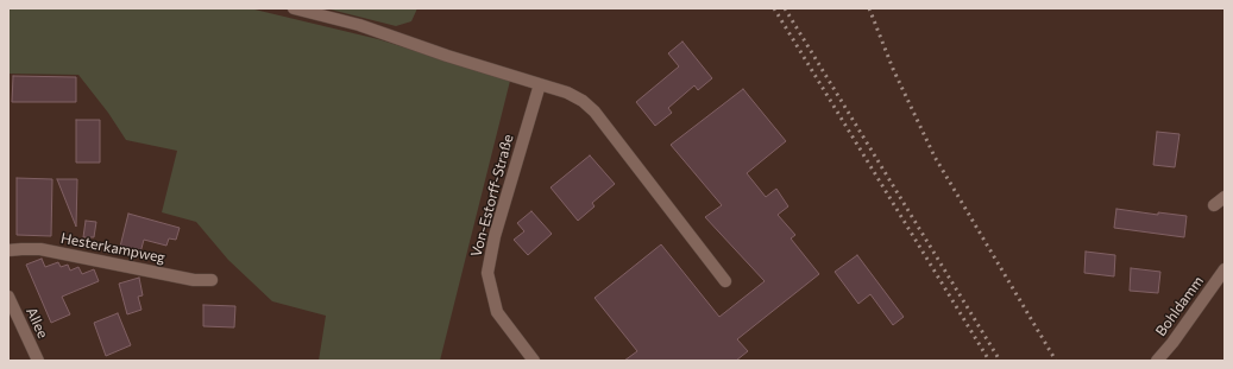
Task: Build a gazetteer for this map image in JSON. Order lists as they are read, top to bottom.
{
  "streets": {
    "street": [
      "Von-Estorff-Straße",
      "Hesterkampweg",
      "Bohldamm",
      "Allee"
    ]
  }
}
